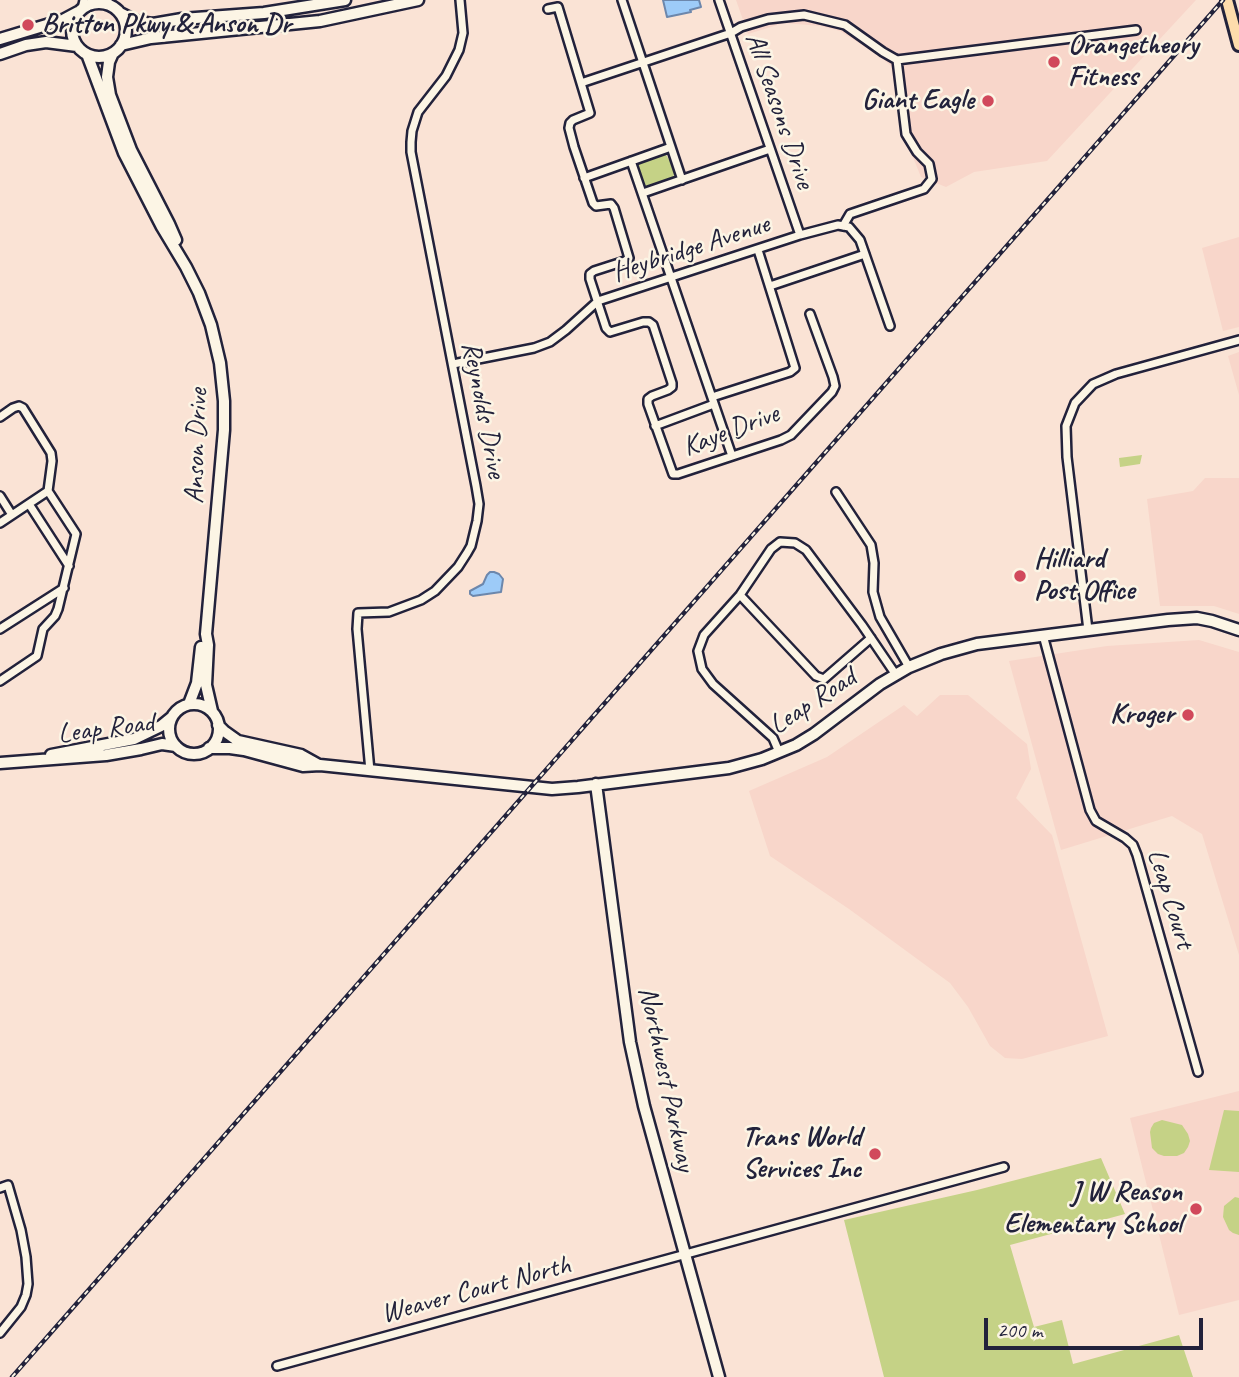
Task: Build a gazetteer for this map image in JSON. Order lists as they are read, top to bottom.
{
  "streets": {
    "street": [
      "All Seasons Drive",
      "Heybridge Avenue",
      "Reynolds Drive",
      "Kaye Drive",
      "Anson Drive",
      "Leap Road",
      "Leap Court",
      "Northwest Parkway",
      "Weaver Court North"
    ]
  },
  "crossings": [
    ["All Seasons Drive", "Heybridge Avenue"],
    ["Heybridge Avenue", "Reynolds Drive"],
    ["Reynolds Drive", "Leap Road"],
    ["Anson Drive", "Leap Road"],
    ["Leap Road", "Leap Court"],
    ["Leap Road", "Northwest Parkway"],
    ["Northwest Parkway", "Weaver Court North"]
  ],
  "places": [
    "Britton Pkwy & Anson Dr",
    "Orangetheory Fitness",
    "Giant Eagle",
    "Hilliard Post Office",
    "Kroger",
    "Trans World Services Inc",
    "J W Reason Elementary School"
  ],
  "scale_bar": "200 m"
}
